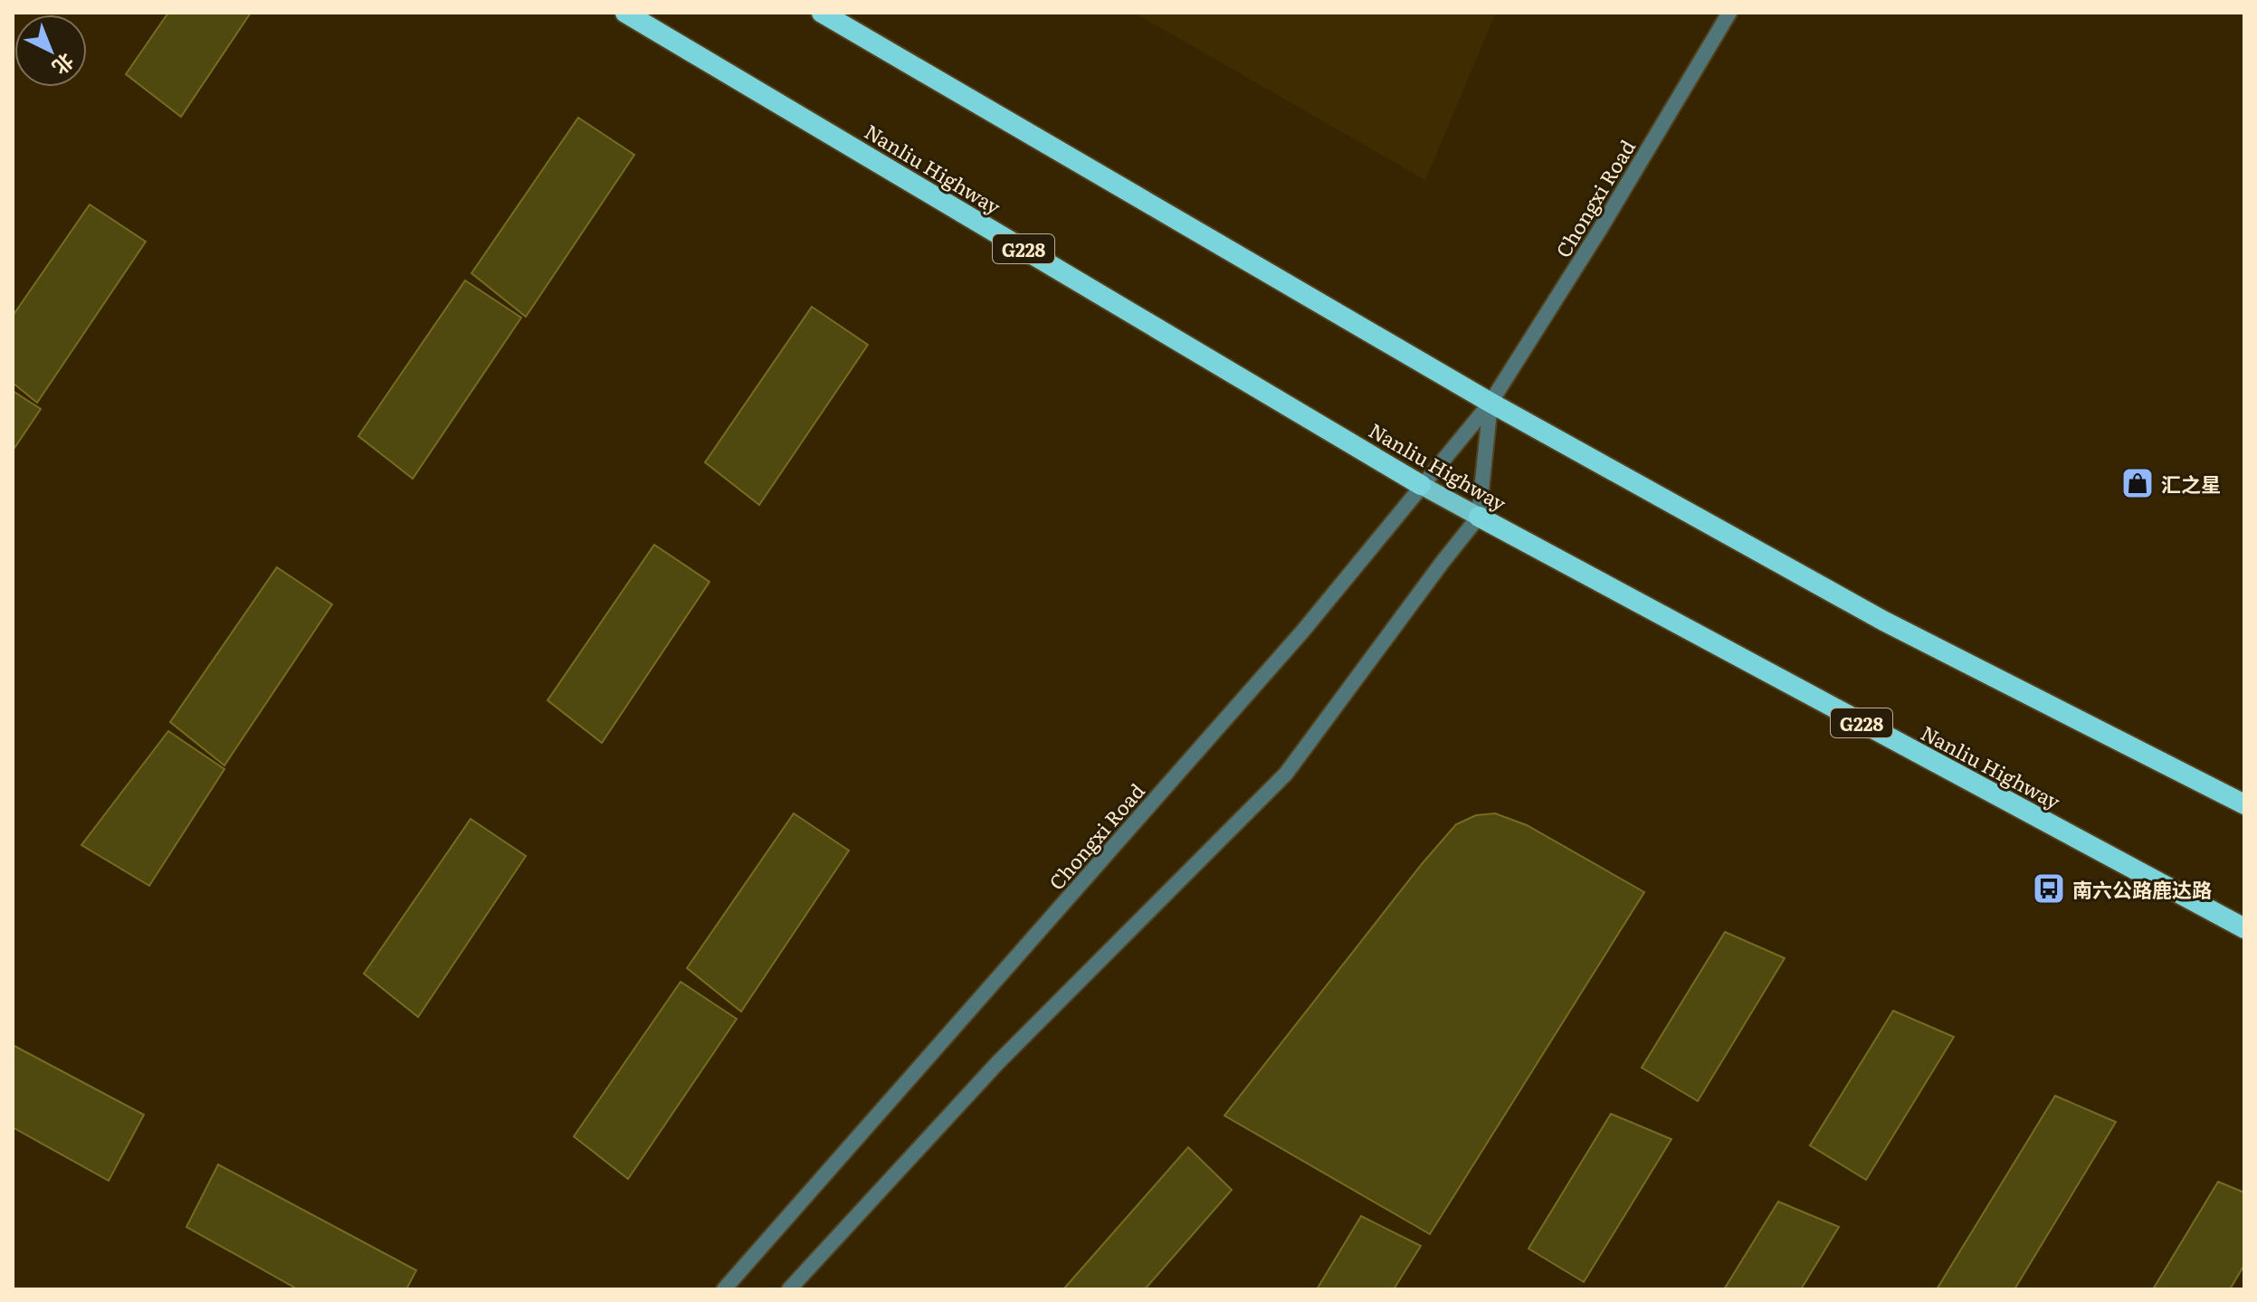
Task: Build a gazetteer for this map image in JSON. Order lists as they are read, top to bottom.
{
  "streets": {
    "highway": ["Nanliu Highway", "G228"],
    "street": ["Chongxi Road"]
  },
  "crossings": [
    ["Nanliu Highway", "Chongxi Road"]
  ],
  "places": {
    "shop": ["汇之星"],
    "bus stop": ["南六公路鹿达路"]
  },
  "north": "bottom right"
}
